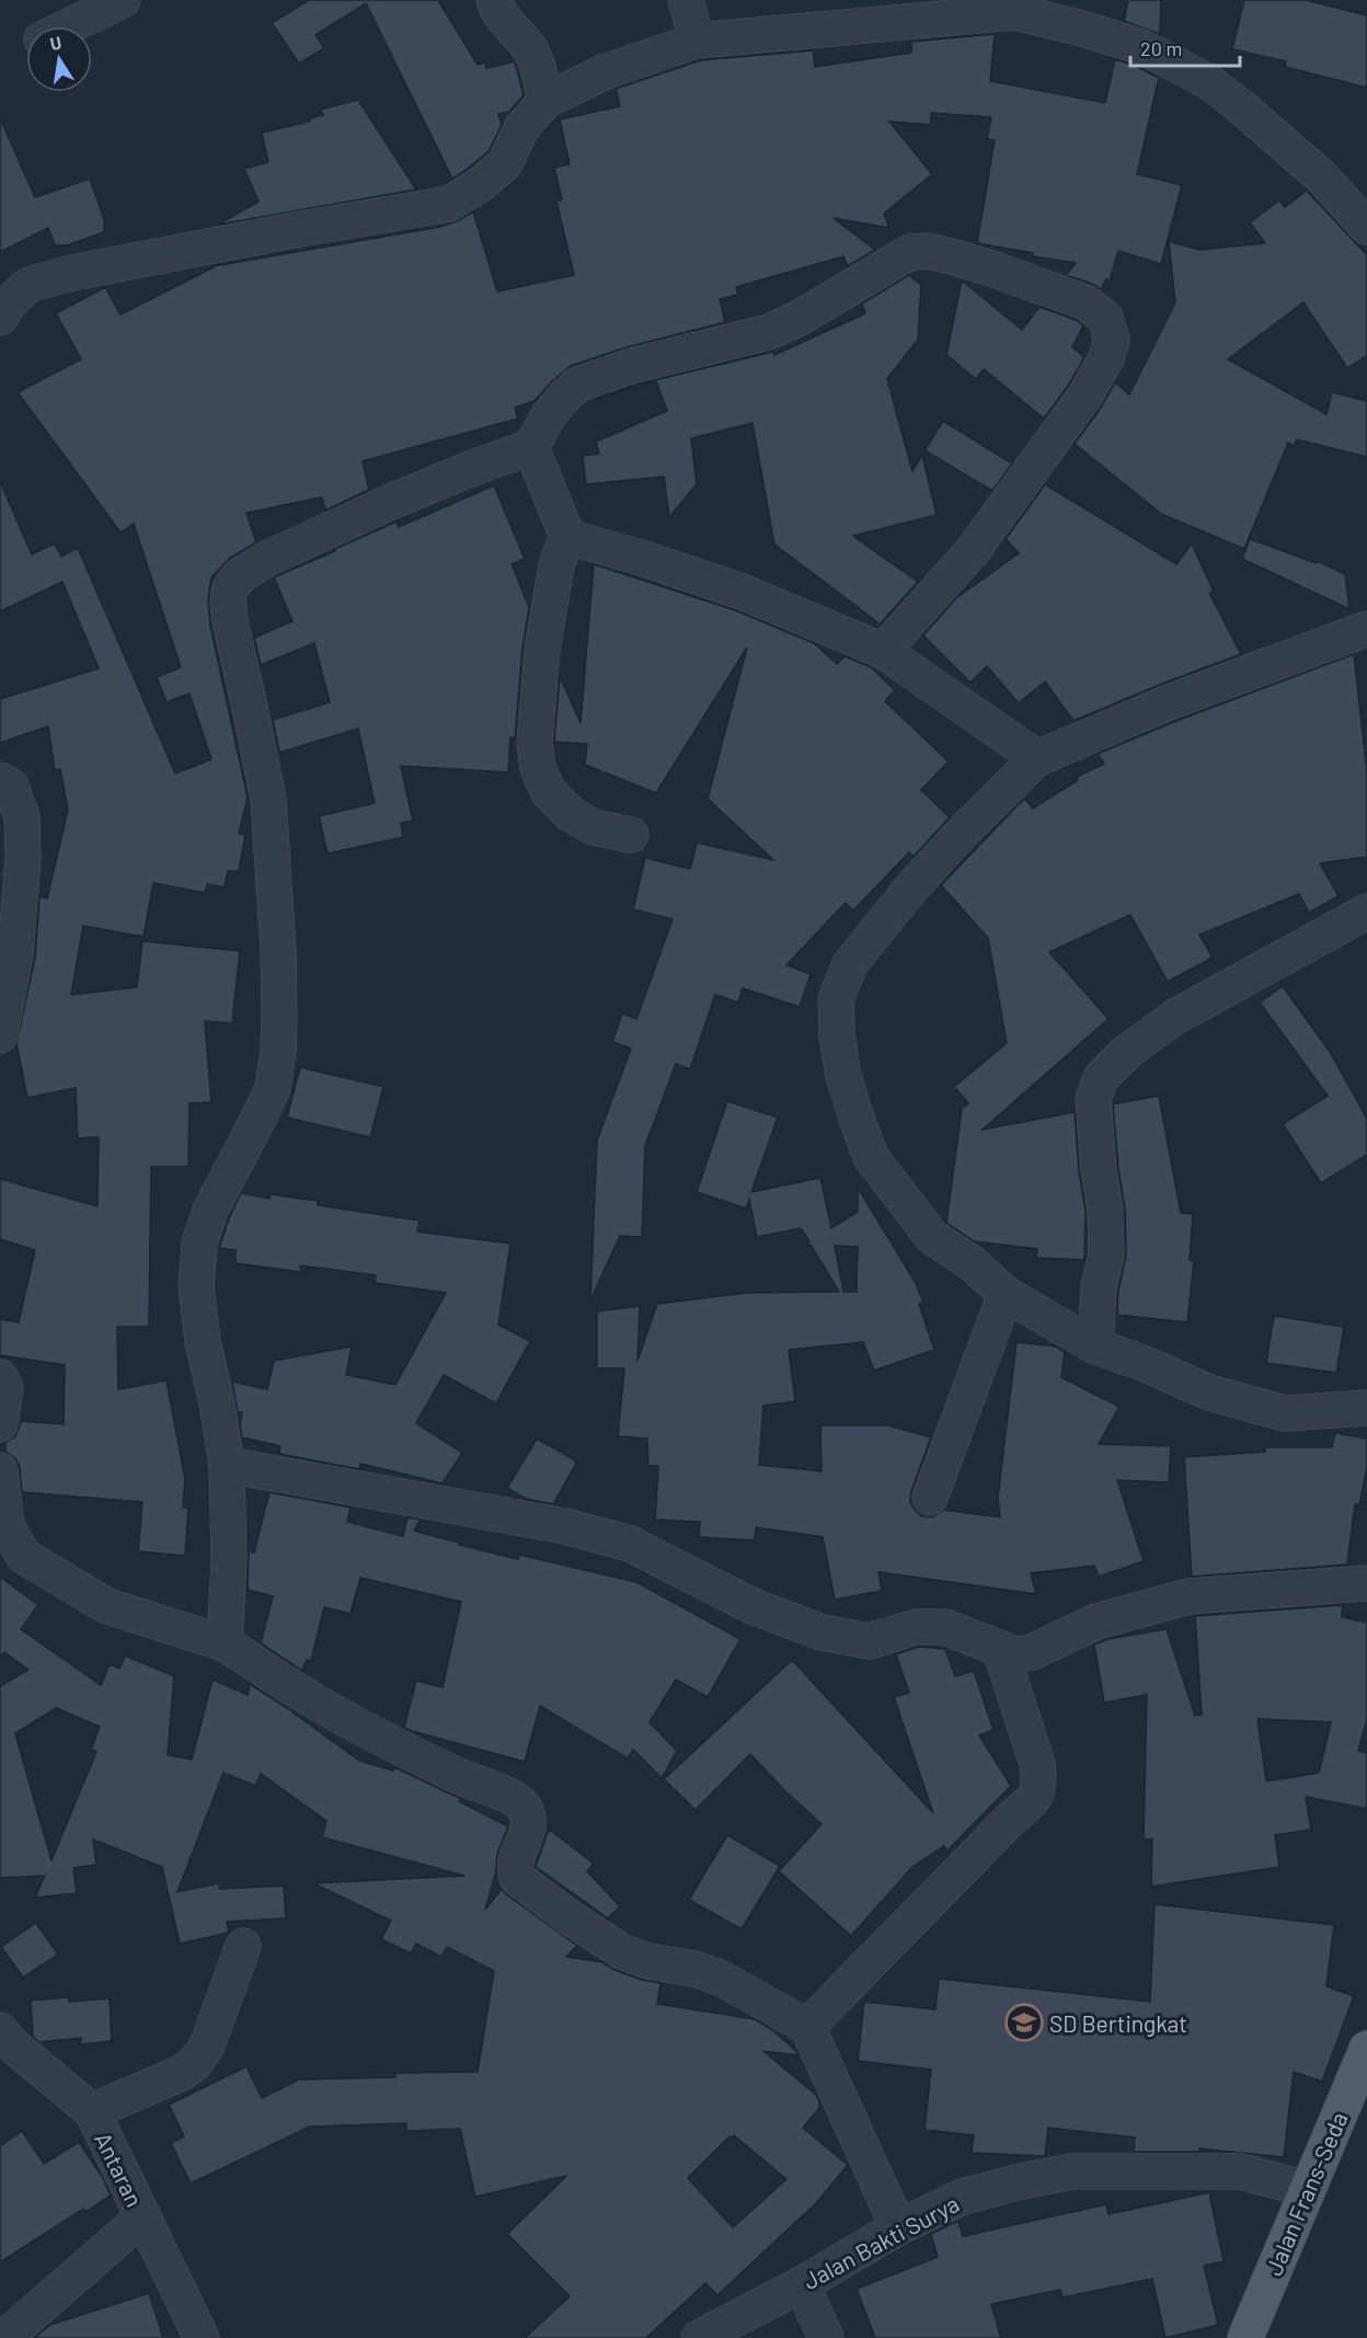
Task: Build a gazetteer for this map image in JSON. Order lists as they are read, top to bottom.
{
  "streets": {
    "main road": ["Jalan Frans-Seda"],
    "street": ["Antaran", "Jalan Bakti Surya"]
  },
  "crossings": [
    ["Jalan Frans-Seda", "Jalan Bakti Surya"]
  ],
  "places": {
    "school or university": ["SD Bertingkat"]
  },
  "scale_bar": "20 m",
  "north": "top"
}
